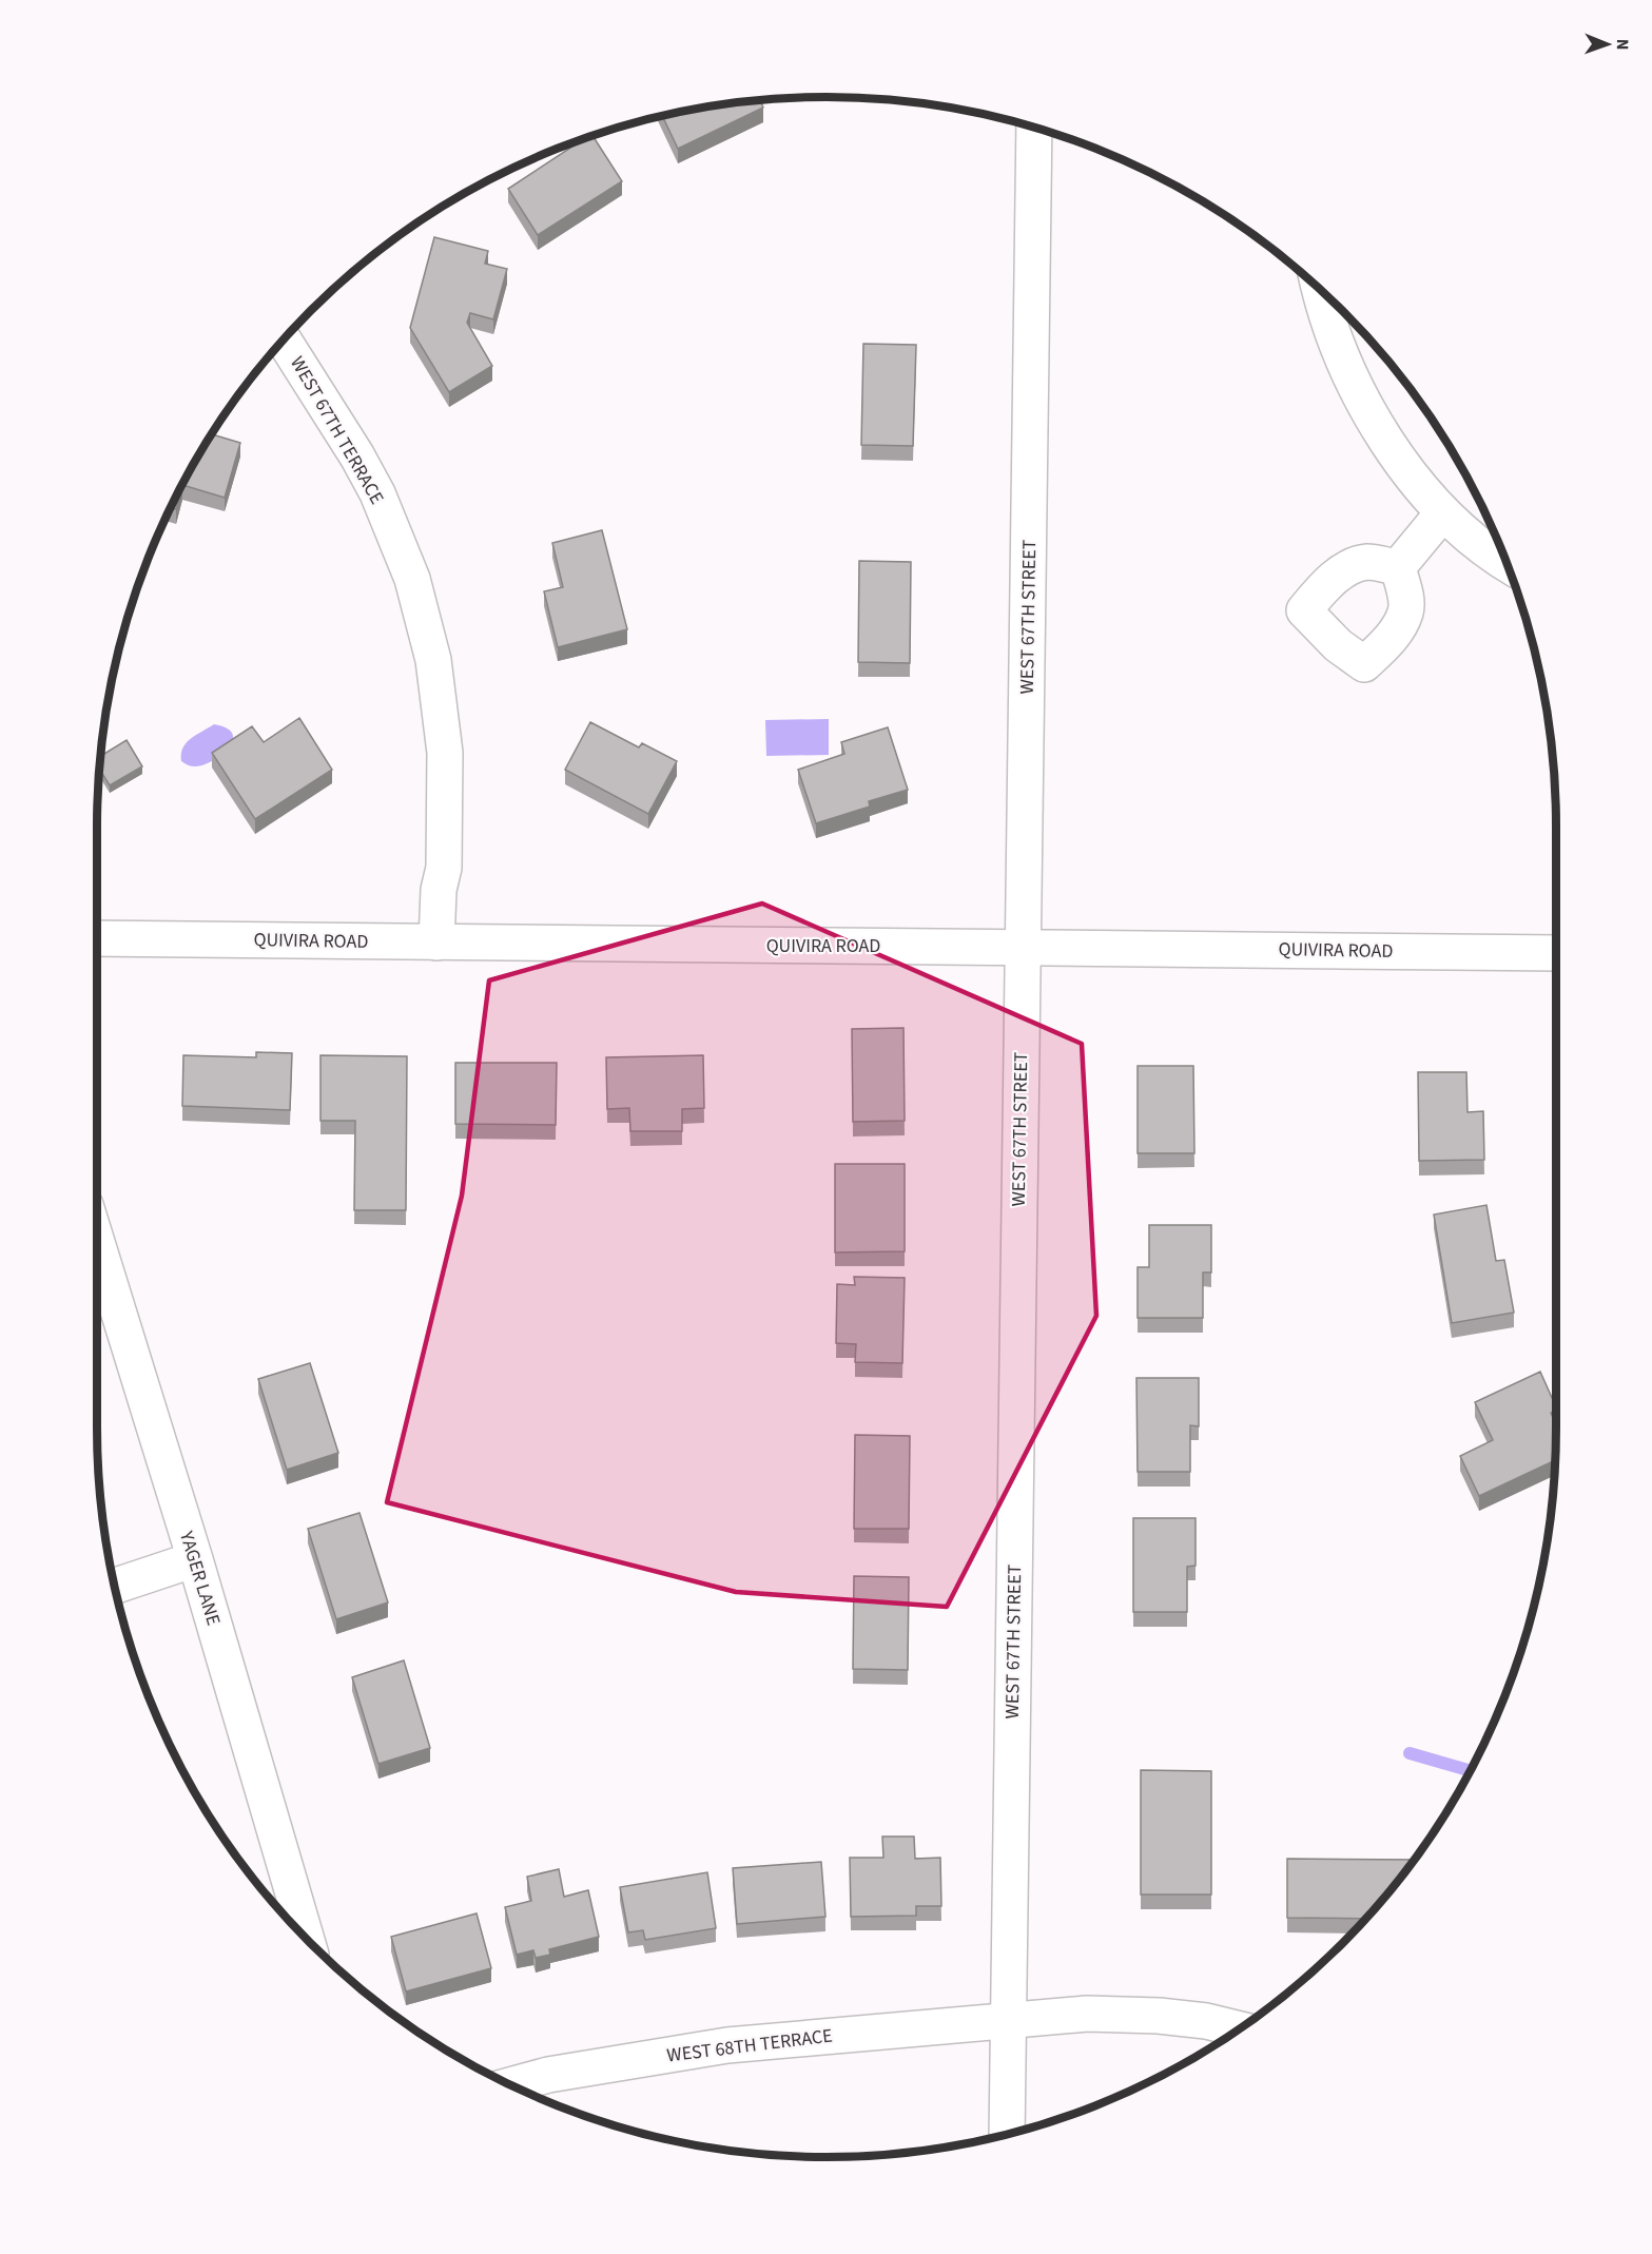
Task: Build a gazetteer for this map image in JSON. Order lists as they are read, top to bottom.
{
  "streets": {
    "street": [
      "WEST 67TH TERRACE",
      "WEST 67TH STREET",
      "QUIVIRA ROAD",
      "YAGER LANE",
      "WEST 68TH TERRACE"
    ]
  },
  "crossings": [
    ["WEST 67TH TERRACE", "QUIVIRA ROAD"],
    ["WEST 67TH STREET", "QUIVIRA ROAD"],
    ["WEST 67TH STREET", "WEST 68TH TERRACE"]
  ],
  "north": "right"
}
